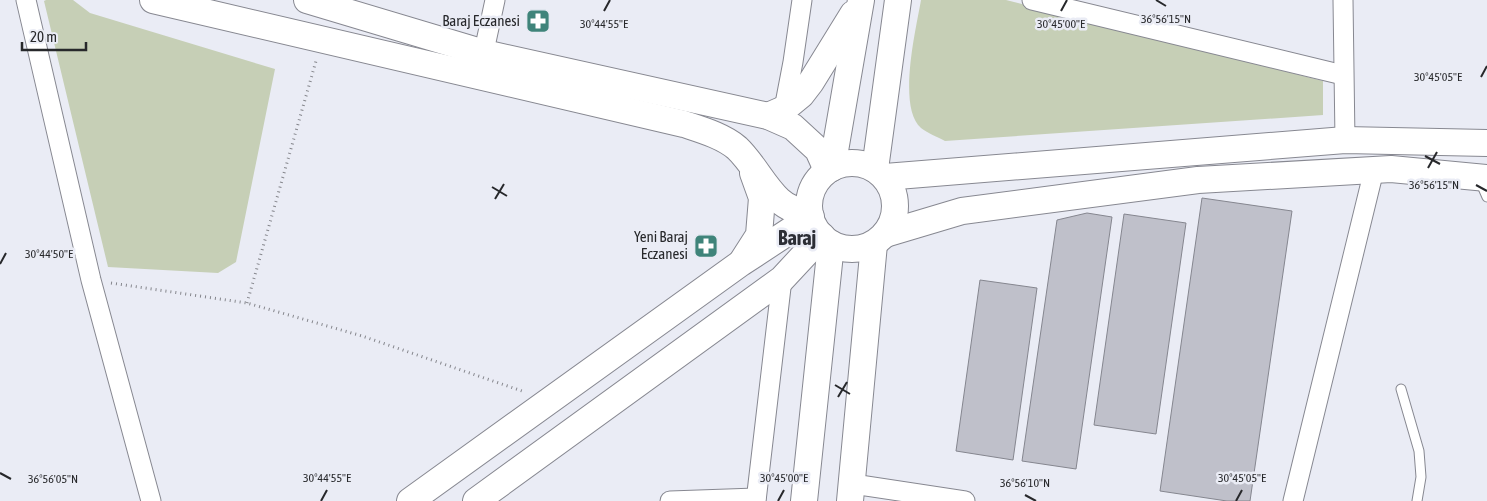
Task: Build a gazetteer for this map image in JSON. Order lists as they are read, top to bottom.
{
  "districts": ["Baraj"],
  "places": {
    "pharmacy": ["Baraj Eczanesi", "Yeni Baraj Eczanesi"]
  },
  "scale_bar": "20 m",
  "coordinates": [
    "36°56'15\"N",
    "30°45'00\"E",
    "30°44'55\"E",
    "30°45'05\"E",
    "30°44'50\"E",
    "36°56'05\"N",
    "36°56'10\"N"
  ]
}
